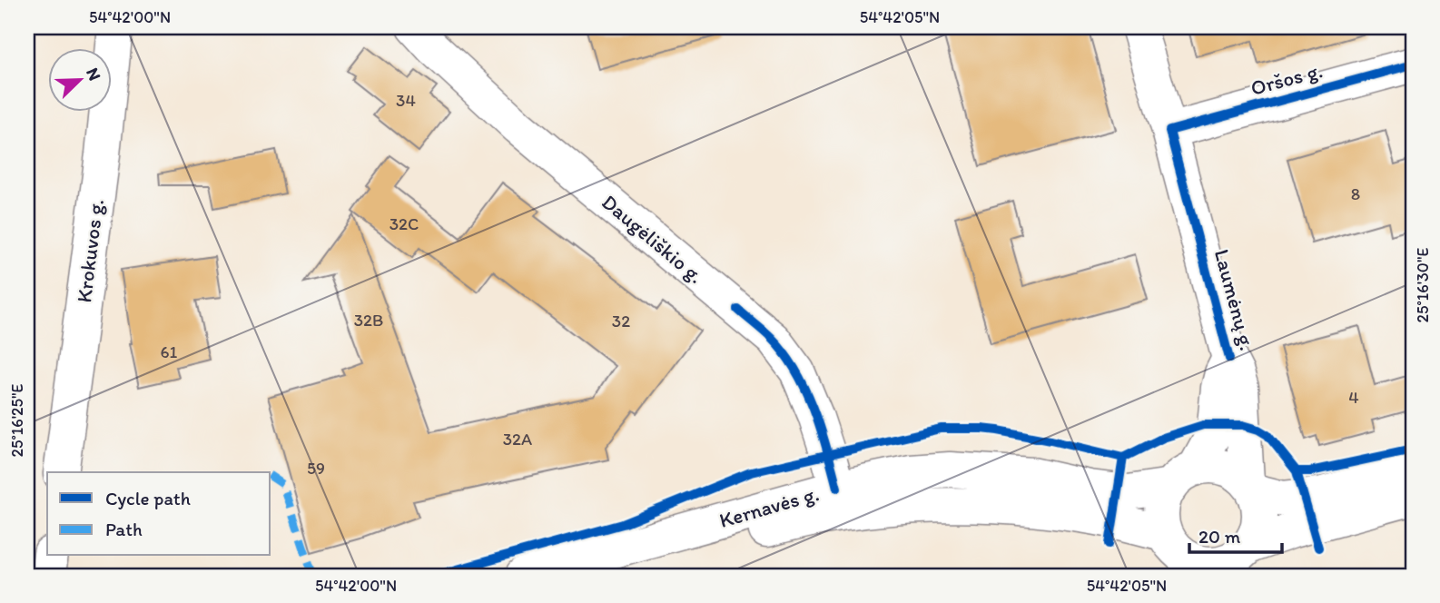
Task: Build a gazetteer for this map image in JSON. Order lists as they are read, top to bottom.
{
  "streets": {
    "street": [
      "Oršos g.",
      "Daugėliškio g.",
      "Krokuvos g.",
      "Laumėnų g.",
      "Kernavės g."
    ]
  },
  "crossings": [
    ["Oršos g.", "Laumėnų g."],
    ["Daugėliškio g.", "Kernavės g."],
    ["Laumėnų g.", "Kernavės g."]
  ],
  "house_numbers": [
    "34",
    "8",
    "32C",
    "32B",
    "32",
    "61",
    "4",
    "32A",
    "59"
  ],
  "legend": ["Cycle path", "Path"],
  "scale_bar": "20 m",
  "north": "top right",
  "coordinates": [
    "54°42'00\"N",
    "54°42'05\"N",
    "25°16'30\"E",
    "25°16'25\"E"
  ]
}
